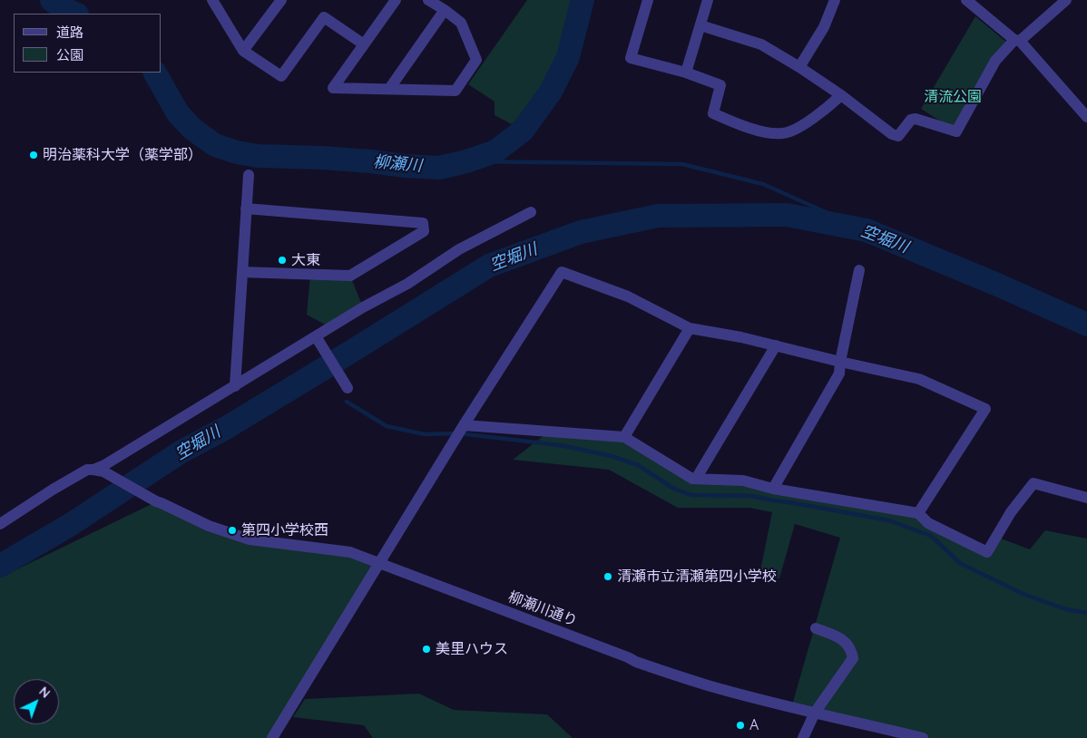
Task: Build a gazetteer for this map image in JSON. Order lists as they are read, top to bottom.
{
  "streets": {
    "street": ["柳瀬川通り"]
  },
  "water": ["柳瀬川", "空堀川"],
  "parks": ["清流公園"],
  "places": [
    "明治薬科大学（薬学部）",
    "大東",
    "第四小学校西",
    "清瀬市立清瀬第四小学校",
    "美里ハウス",
    "A"
  ],
  "legend": ["道路", "公園"],
  "north": "top right"
}
